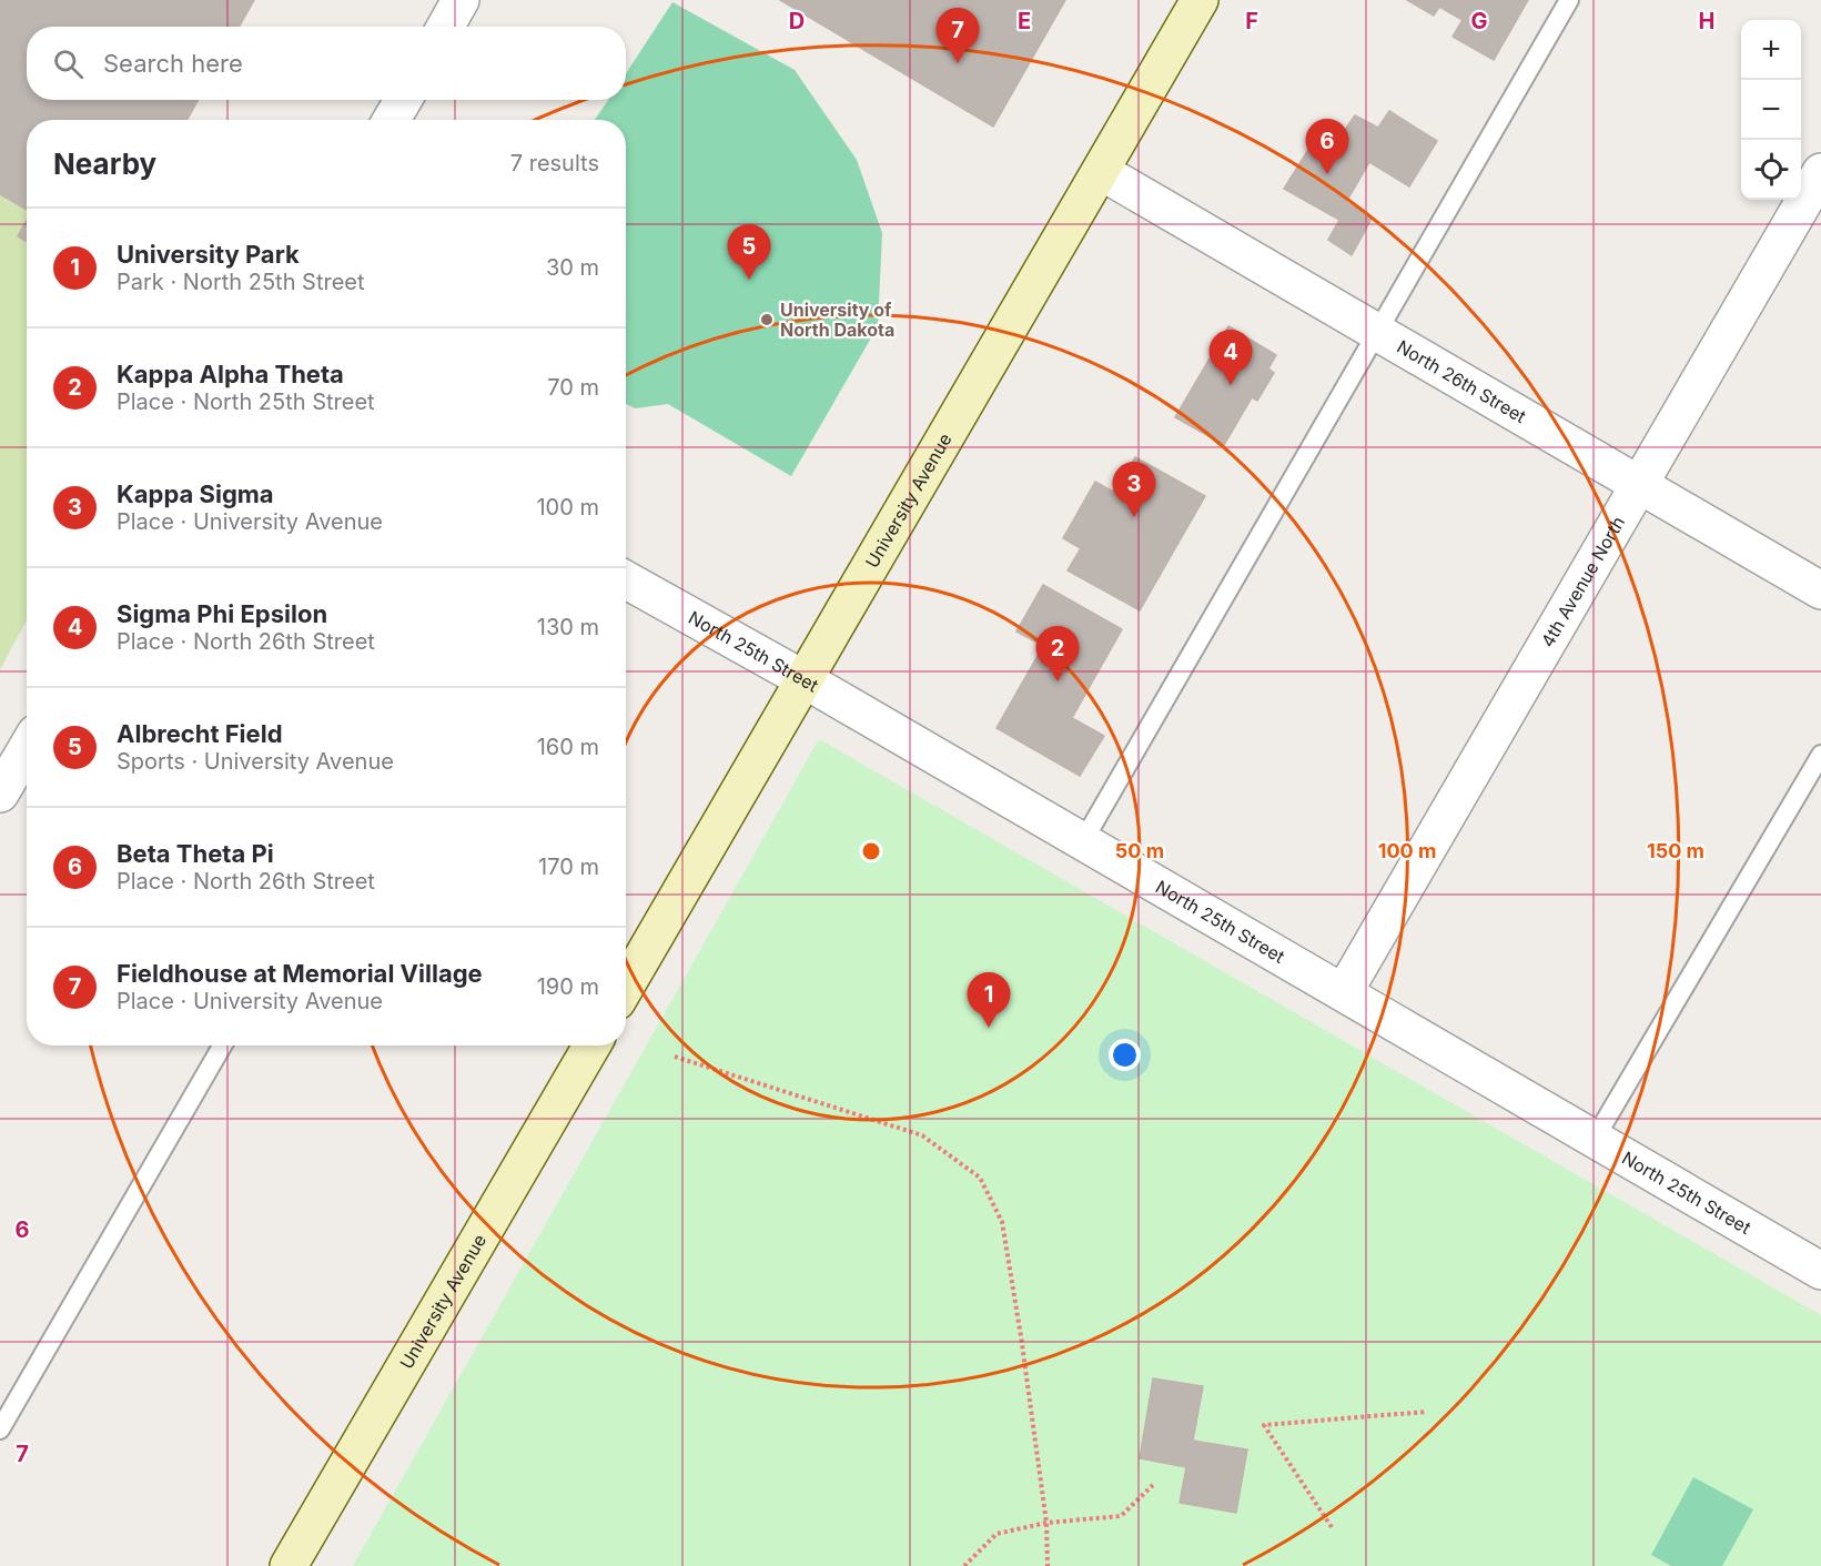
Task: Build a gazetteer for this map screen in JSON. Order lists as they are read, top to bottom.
{
  "streets": {
    "street": [
      "North 26th Street",
      "University Avenue",
      "4th Avenue North",
      "North 25th Street"
    ]
  },
  "crossings": [
    ["North 26th Street", "University Avenue"],
    ["North 26th Street", "4th Avenue North"],
    ["University Avenue", "North 25th Street"],
    ["4th Avenue North", "North 25th Street"]
  ],
  "places": ["University of North Dakota"],
  "page": {
    "pins": [
      "7",
      "6",
      "5",
      "4",
      "3",
      "2",
      "1"
    ],
    "map_buttons": ["+", "−"],
    "search": "Search here",
    "heading": ["Nearby", "7 results"],
    "list": [
      {
        "mark": "1",
        "name": "University Park",
        "note": "Park · North 25th Street",
        "value": "30 m"
      },
      {
        "mark": "2",
        "name": "Kappa Alpha Theta",
        "note": "Place · North 25th Street",
        "value": "70 m"
      },
      {
        "mark": "3",
        "name": "Kappa Sigma",
        "note": "Place · University Avenue",
        "value": "100 m"
      },
      {
        "mark": "4",
        "name": "Sigma Phi Epsilon",
        "note": "Place · North 26th Street",
        "value": "130 m"
      },
      {
        "mark": "5",
        "name": "Albrecht Field",
        "note": "Sports · University Avenue",
        "value": "160 m"
      },
      {
        "mark": "6",
        "name": "Beta Theta Pi",
        "note": "Place · North 26th Street",
        "value": "170 m"
      },
      {
        "mark": "7",
        "name": "Fieldhouse at Memorial Village",
        "note": "Place · University Avenue",
        "value": "190 m"
      }
    ]
  },
  "grid": {
    "columns": [
      "D",
      "E",
      "F",
      "G",
      "H"
    ],
    "rows": ["6", "7"]
  },
  "rings": ["50 m", "100 m", "150 m"]
}
